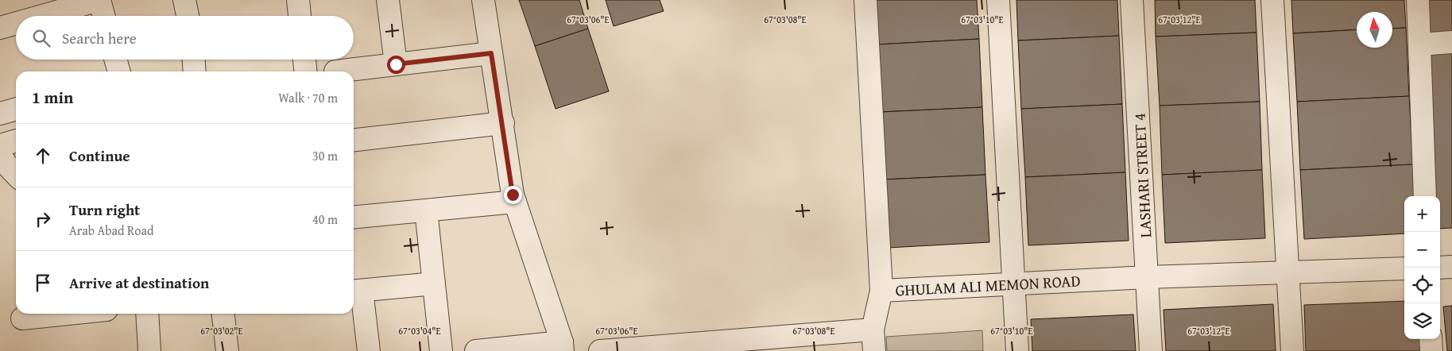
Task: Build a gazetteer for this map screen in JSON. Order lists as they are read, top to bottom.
{
  "streets": {
    "street": ["LASHARI STREET 4", "GHULAM ALI MEMON ROAD"]
  },
  "crossings": [
    ["LASHARI STREET 4", "GHULAM ALI MEMON ROAD"]
  ],
  "north": "top",
  "page": {
    "search": "Search here",
    "heading": ["1 min", "Walk · 70 m"],
    "list": [
      ["Continue", "30 m"],
      ["Turn right", "Arab Abad Road", "40 m"],
      "Arrive at destination"
    ],
    "map_buttons": ["+", "−"]
  },
  "coordinates": [
    "67°03'06\"E",
    "67°03'08\"E",
    "67°03'10\"E",
    "67°03'12\"E",
    "67°03'02\"E",
    "67°03'04\"E"
  ]
}
